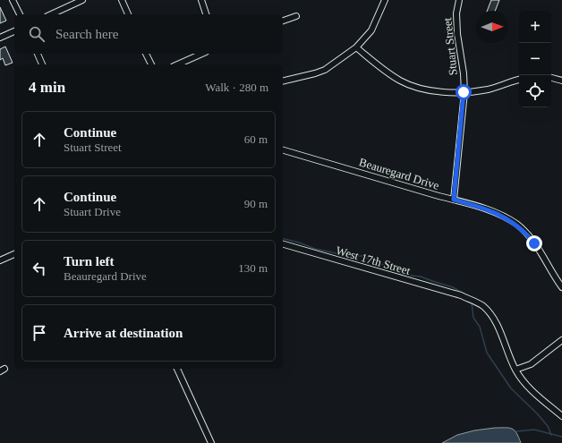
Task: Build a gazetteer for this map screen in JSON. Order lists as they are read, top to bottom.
{
  "streets": {
    "street": ["Stuart Street", "Beauregard Drive", "West 17th Street"]
  },
  "crossings": [
    ["Stuart Street", "Beauregard Drive"]
  ],
  "north": "right",
  "page": {
    "map_buttons": ["+", "−"],
    "search": "Search here",
    "heading": ["4 min", "Walk · 280 m"],
    "list": [
      ["Continue", "Stuart Street", "60 m"],
      ["Continue", "Stuart Drive", "90 m"],
      ["Turn left", "Beauregard Drive", "130 m"],
      "Arrive at destination"
    ]
  }
}
